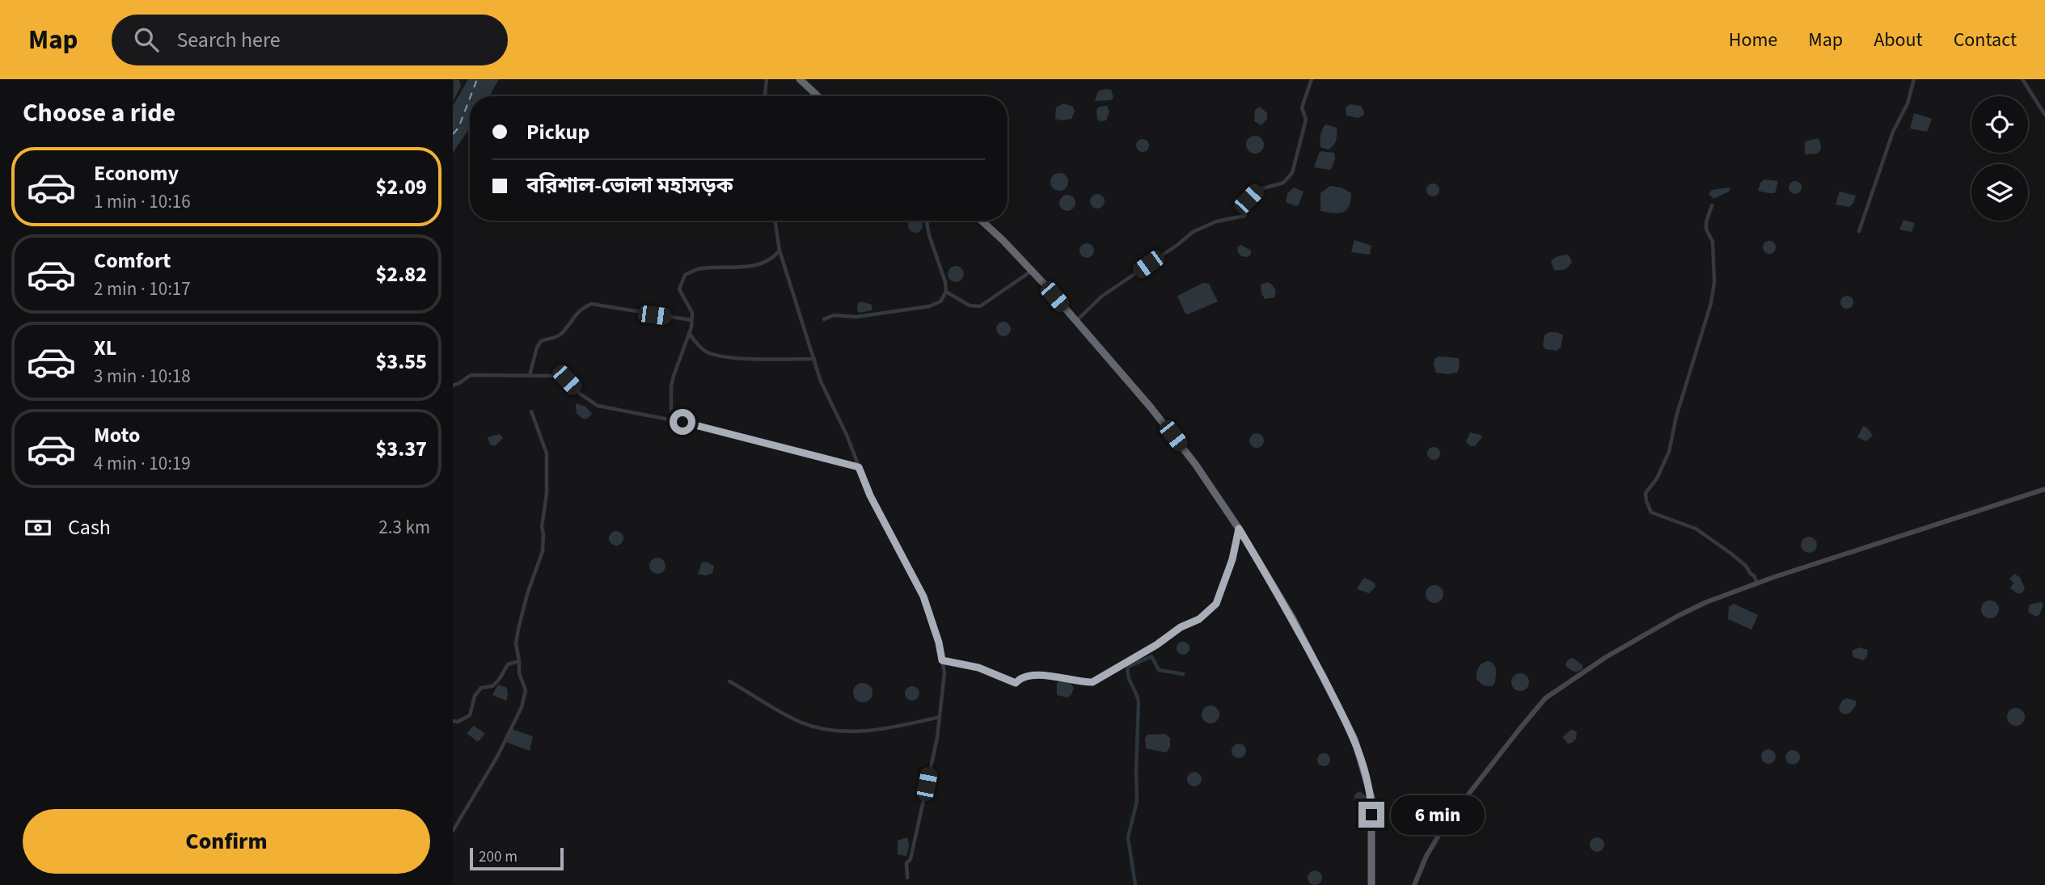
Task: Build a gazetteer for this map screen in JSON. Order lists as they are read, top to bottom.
{
  "scale_bar": "200 m",
  "page": {
    "header": "Map",
    "search": "Search here",
    "nav": [
      "Home",
      "Map",
      "About",
      "Contact"
    ],
    "heading": "Choose a ride",
    "banner": ["Pickup", "বরিশাল-ভোলা মহাসড়ক"],
    "list": [
      {
        "name": "Economy",
        "note": "1 min · 10:16",
        "value": "$2.09"
      },
      {
        "name": "Comfort",
        "note": "2 min · 10:17",
        "value": "$2.82"
      },
      {
        "name": "XL",
        "note": "3 min · 10:18",
        "value": "$3.55"
      },
      {
        "name": "Moto",
        "note": "4 min · 10:19",
        "value": "$3.37"
      }
    ],
    "pay": ["Cash", "2.3 km"],
    "bubble": "6 min",
    "buttons": "Confirm",
    "scale": "200 m"
  }
}
